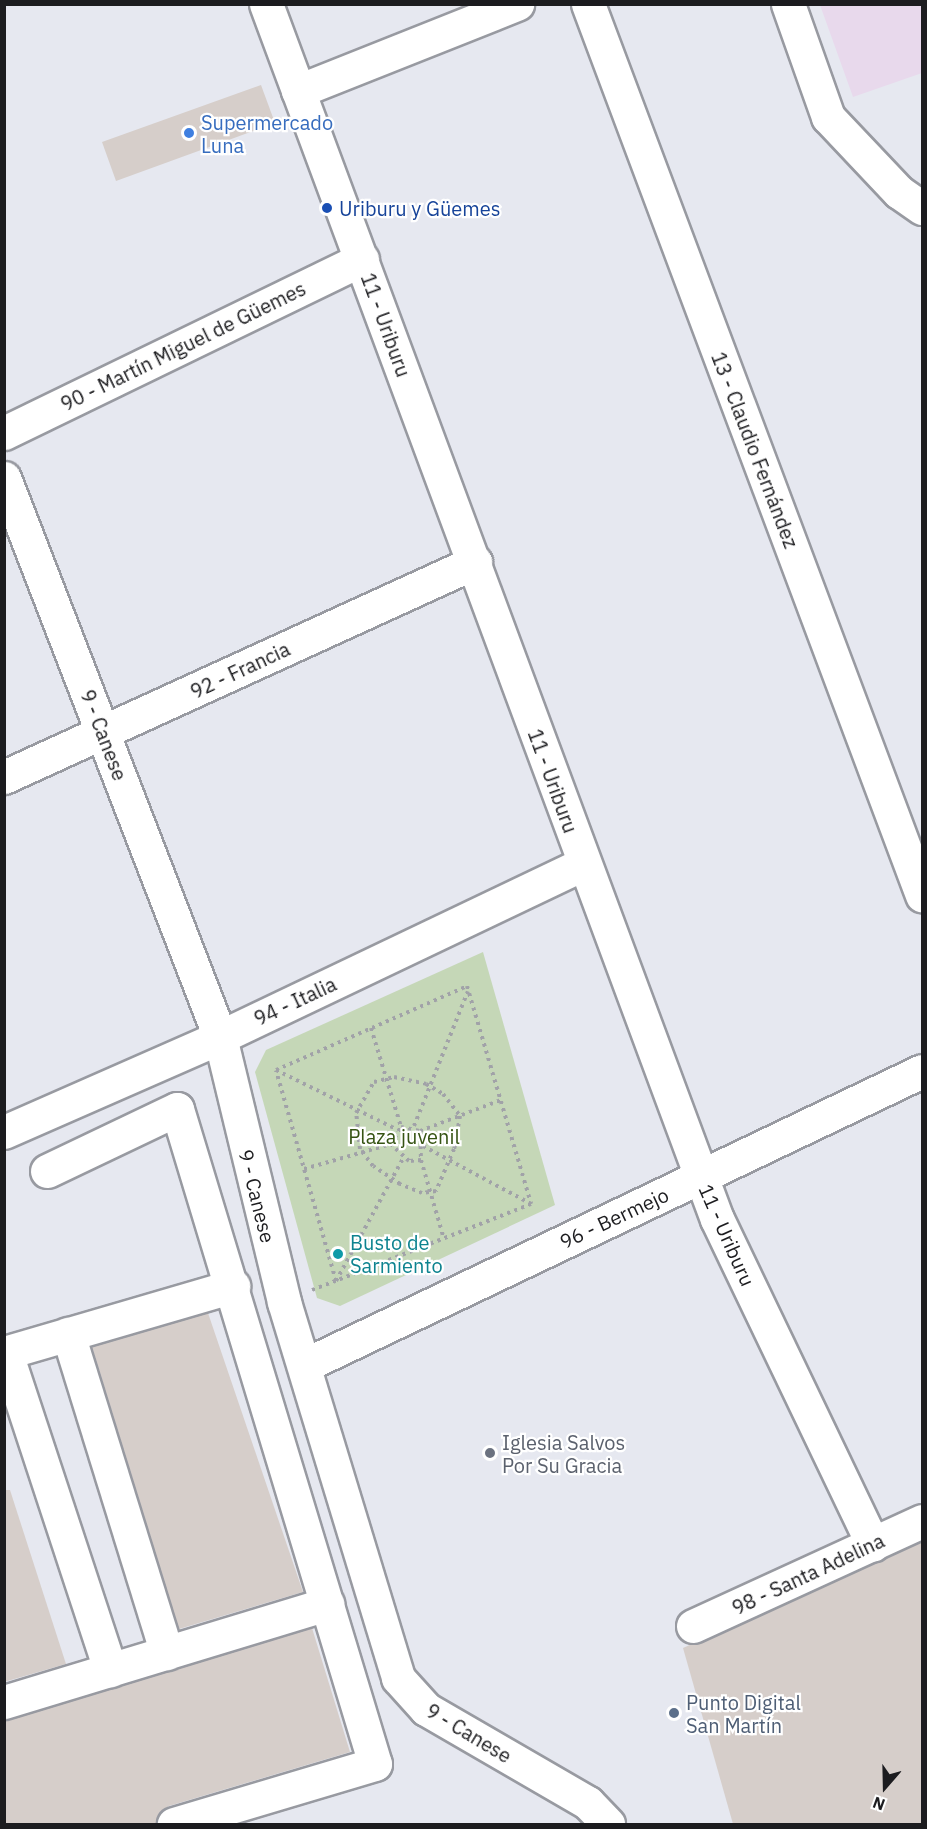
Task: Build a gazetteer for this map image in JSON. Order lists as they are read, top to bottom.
{
  "streets": {
    "street": [
      "11 - Uriburu",
      "90 - Martín Miguel de Güemes",
      "13 - Claudio Fernández",
      "92 - Francia",
      "9 - Canese",
      "94 - Italia",
      "96 - Bermejo",
      "98 - Santa Adelina"
    ]
  },
  "crossings": [
    ["11 - Uriburu", "90 - Martín Miguel de Güemes"],
    ["11 - Uriburu", "92 - Francia"],
    ["11 - Uriburu", "94 - Italia"],
    ["11 - Uriburu", "96 - Bermejo"],
    ["11 - Uriburu", "98 - Santa Adelina"],
    ["92 - Francia", "9 - Canese"],
    ["9 - Canese", "94 - Italia"],
    ["9 - Canese", "96 - Bermejo"]
  ],
  "parks": ["Plaza juvenil"],
  "places": [
    "Supermercado Luna",
    "Uriburu y Güemes",
    "Busto de Sarmiento",
    "Iglesia Salvos Por Su Gracia",
    "Punto Digital San Martín"
  ],
  "north": "bottom"
}
